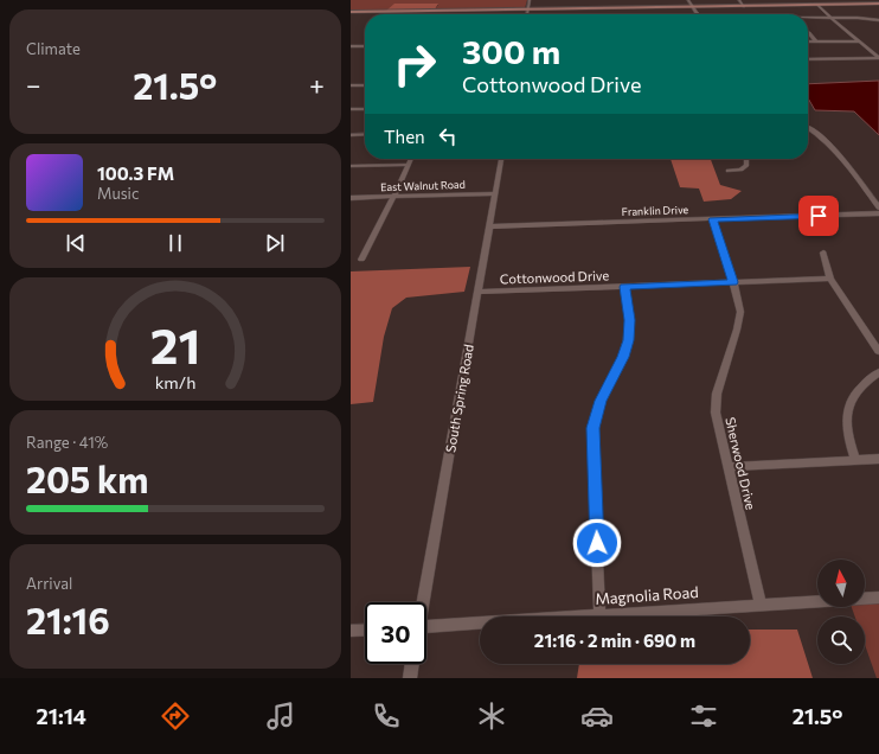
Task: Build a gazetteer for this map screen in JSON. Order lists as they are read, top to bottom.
{
  "streets": {
    "street": [
      "East Walnut Road",
      "Franklin Drive",
      "Cottonwood Drive",
      "South Spring Road",
      "Sherwood Drive",
      "Magnolia Road"
    ]
  },
  "crossings": [
    ["East Walnut Road", "South Spring Road"],
    ["Franklin Drive", "South Spring Road"],
    ["Franklin Drive", "Sherwood Drive"],
    ["Cottonwood Drive", "South Spring Road"],
    ["Cottonwood Drive", "Sherwood Drive"],
    ["Sherwood Drive", "Magnolia Road"]
  ],
  "north": "top",
  "page": {
    "tile": [
      "Climate",
      ["Range · 41%", "205 km"],
      ["Arrival", "21:16"]
    ],
    "turn": ["300 m", "Cottonwood Drive"],
    "heat": ["−", "21.5°", "+"],
    "then": "Then",
    "song": ["100.3 FM", "Music"],
    "limit": "30",
    "trip": "21:16 · 2 min · 690 m",
    "tabs": ["21:14", "21.5°"],
    "gauge": ["21", "km/h"]
  }
}
